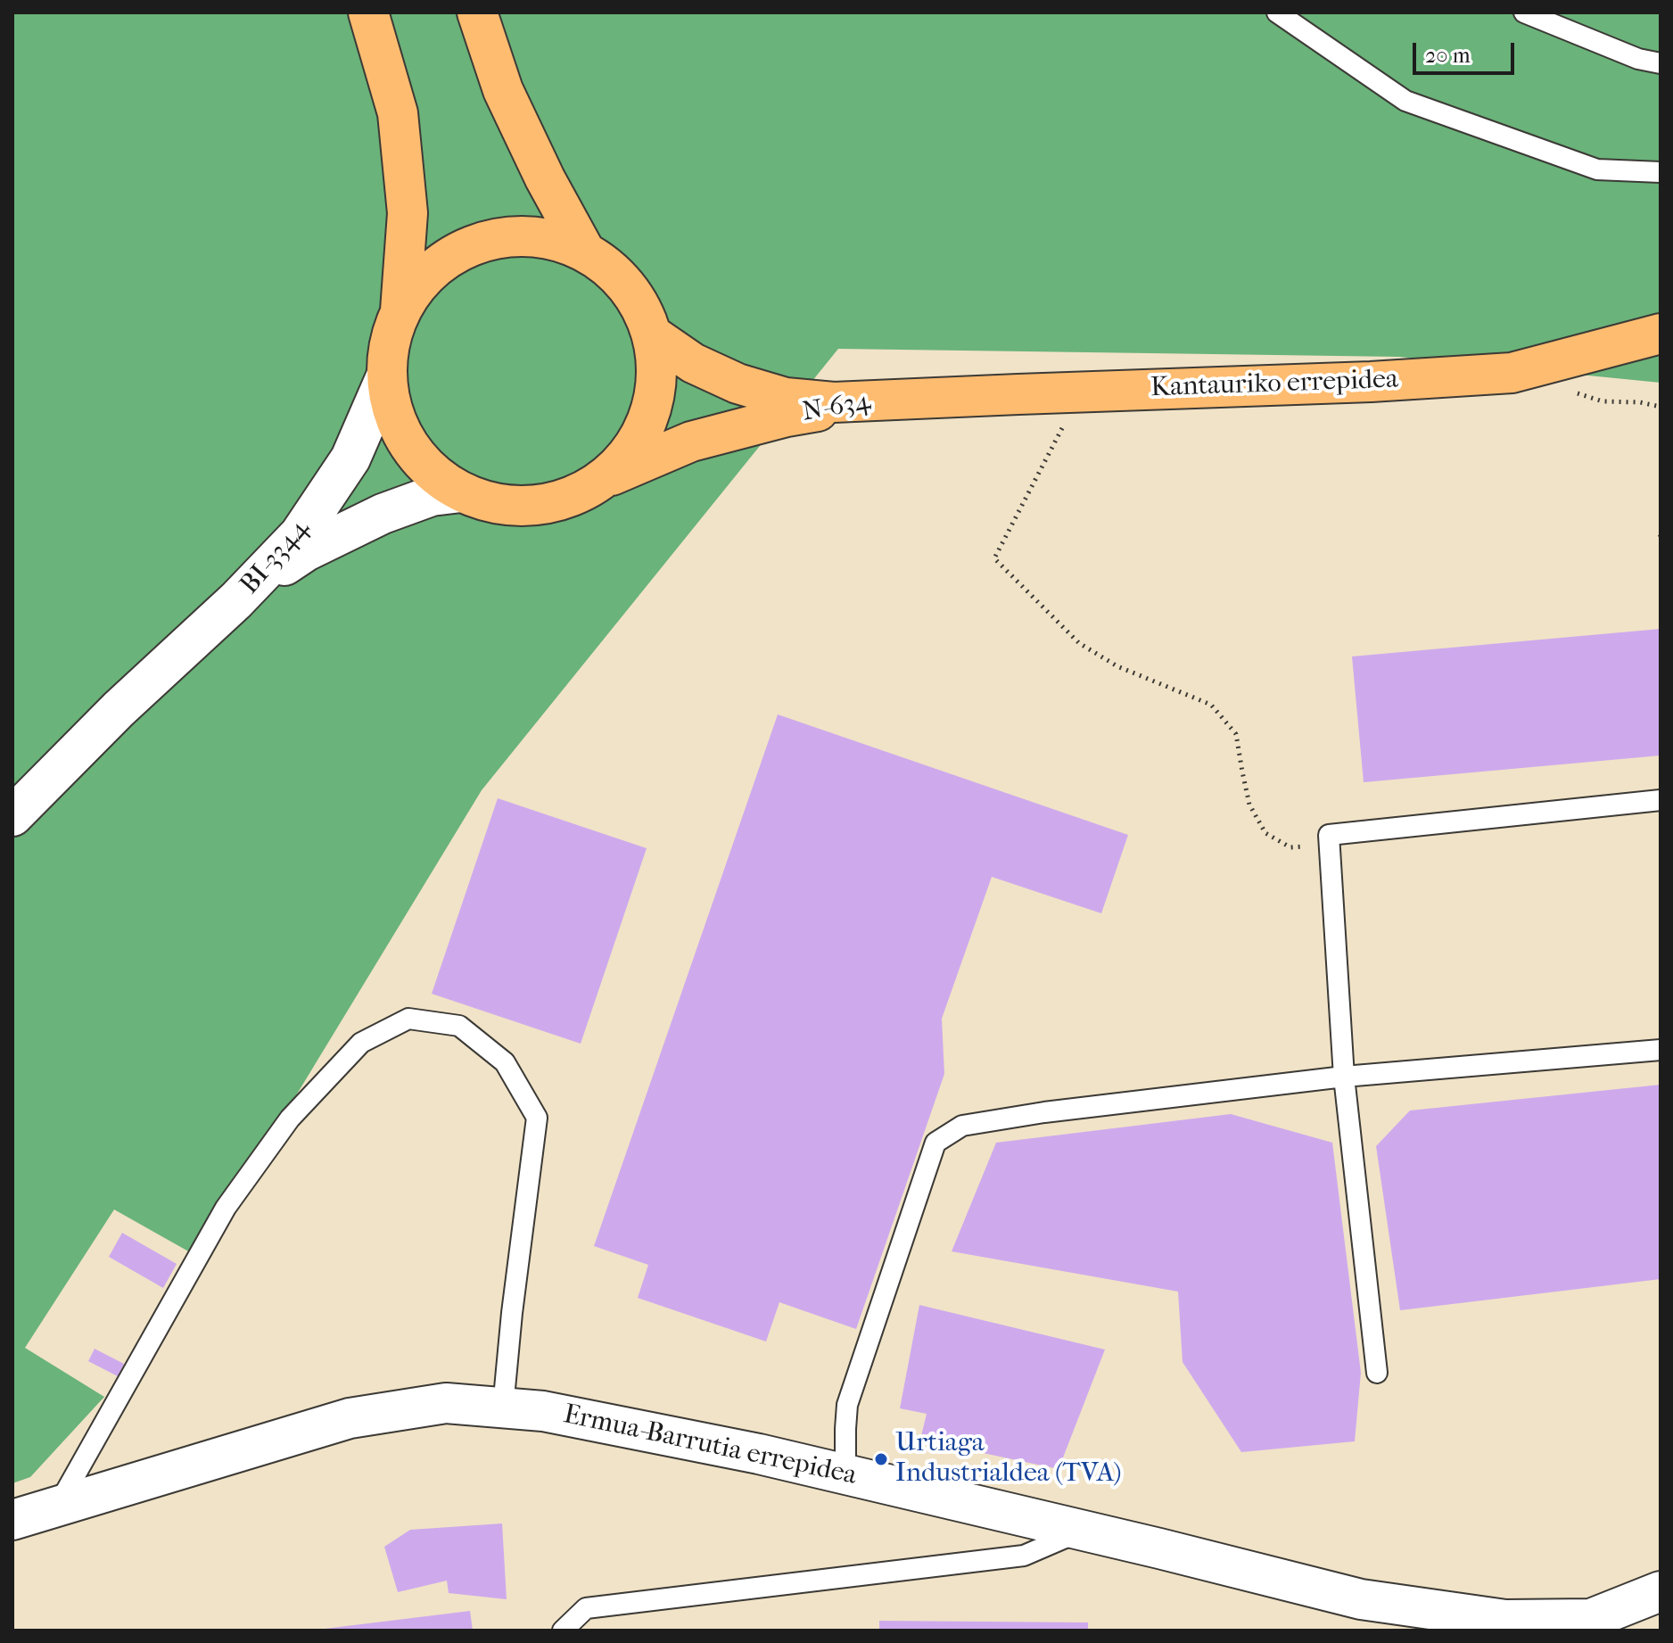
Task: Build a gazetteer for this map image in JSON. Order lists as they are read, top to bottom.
{
  "streets": {
    "highway": ["Kantauriko errepidea", "N-634"],
    "street": ["BI-3344", "Ermua-Barrutia errepidea"]
  },
  "crossings": [
    ["Kantauriko errepidea", "N-634"]
  ],
  "places": ["Urtiaga Industrialdea (TVA)"],
  "scale_bar": "20 m"
}
